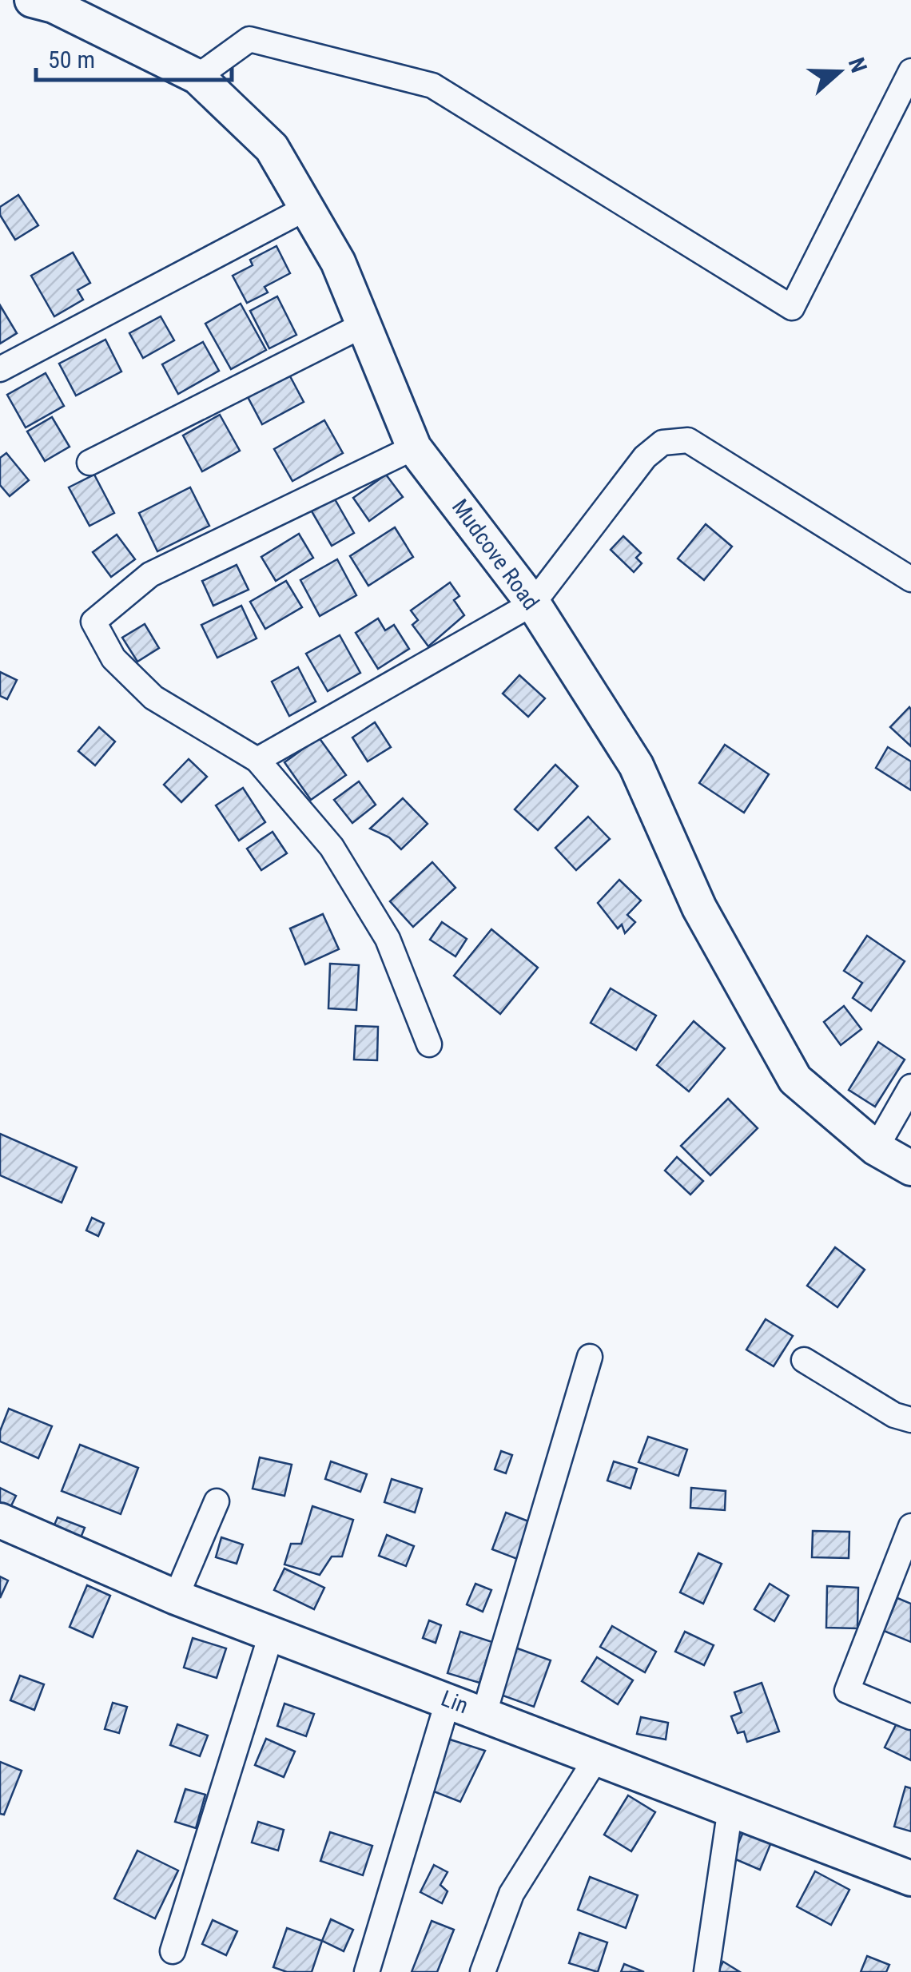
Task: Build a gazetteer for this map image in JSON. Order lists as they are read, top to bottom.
{
  "streets": {
    "street": ["Mudcove Road", "Lin"]
  },
  "scale_bar": "50 m",
  "north": "right"
}
